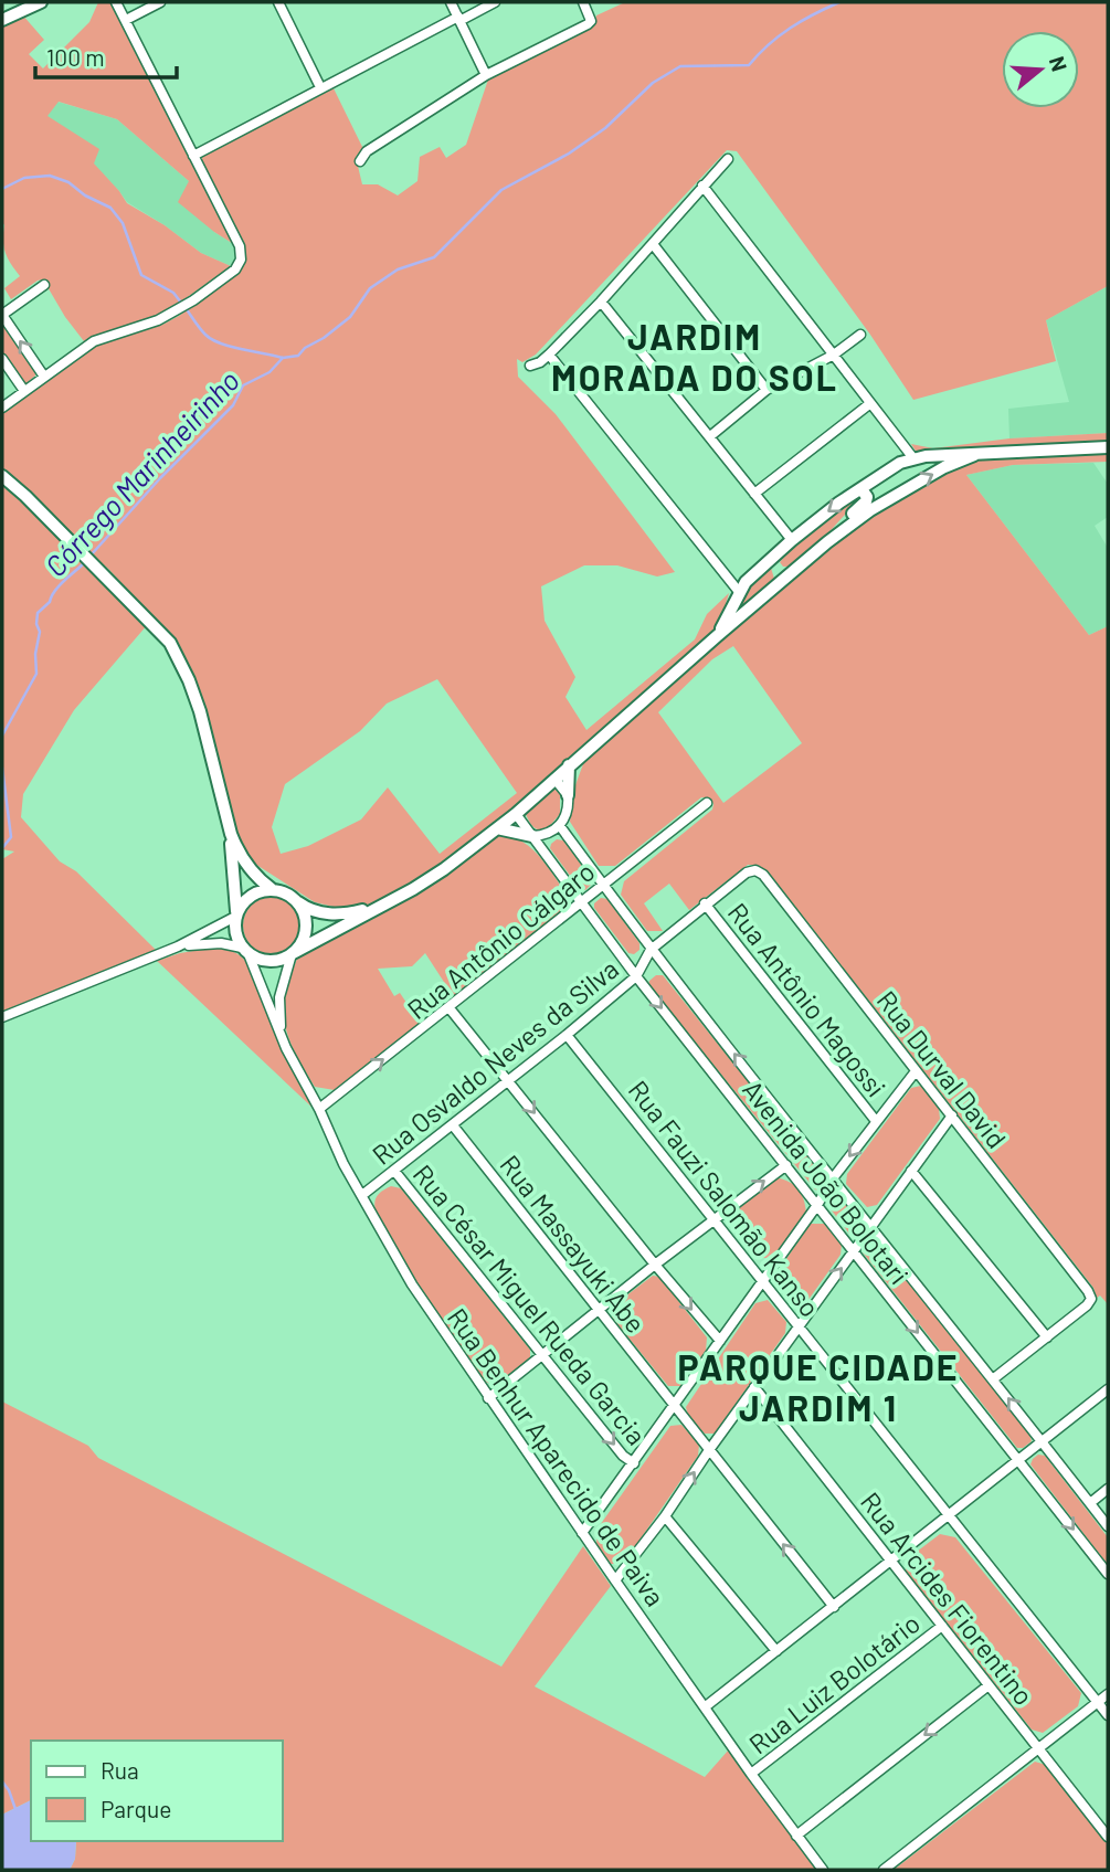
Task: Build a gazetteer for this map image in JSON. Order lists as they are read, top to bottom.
{
  "streets": {
    "street": [
      "Rua Antônio Cálgaro",
      "Rua Antônio Magossi",
      "Rua Osvaldo Neves da Silva",
      "Rua Durval David",
      "Avenida João Bolotari",
      "Rua Fauzi Salomão Kanso",
      "Rua Massayuki Abe",
      "Rua César Miguel Rueda Garcia",
      "Rua Benhur Aparecido de Paiva",
      "Rua Arcides Fiorentino",
      "Rua Luiz Bolotário"
    ]
  },
  "crossings": [
    ["Rua Antônio Cálgaro", "Avenida João Bolotari"],
    ["Rua Antônio Cálgaro", "Rua Benhur Aparecido de Paiva"],
    ["Rua Antônio Magossi", "Rua Osvaldo Neves da Silva"],
    ["Rua Osvaldo Neves da Silva", "Rua Durval David"],
    ["Rua Osvaldo Neves da Silva", "Avenida João Bolotari"],
    ["Rua Osvaldo Neves da Silva", "Rua Fauzi Salomão Kanso"],
    ["Rua Osvaldo Neves da Silva", "Rua Massayuki Abe"],
    ["Rua Osvaldo Neves da Silva", "Rua César Miguel Rueda Garcia"],
    ["Rua Osvaldo Neves da Silva", "Rua Benhur Aparecido de Paiva"],
    ["Rua Benhur Aparecido de Paiva", "Rua Luiz Bolotário"],
    ["Rua Arcides Fiorentino", "Rua Luiz Bolotário"]
  ],
  "one_way": ["Rua César Miguel Rueda Garcia"],
  "districts": ["JARDIM MORADA DO SOL", "PARQUE CIDADE JARDIM 1"],
  "water": ["Córrego Marinheirinho"],
  "legend": ["Rua", "Parque"],
  "scale_bar": "100 m",
  "north": "right"
}
